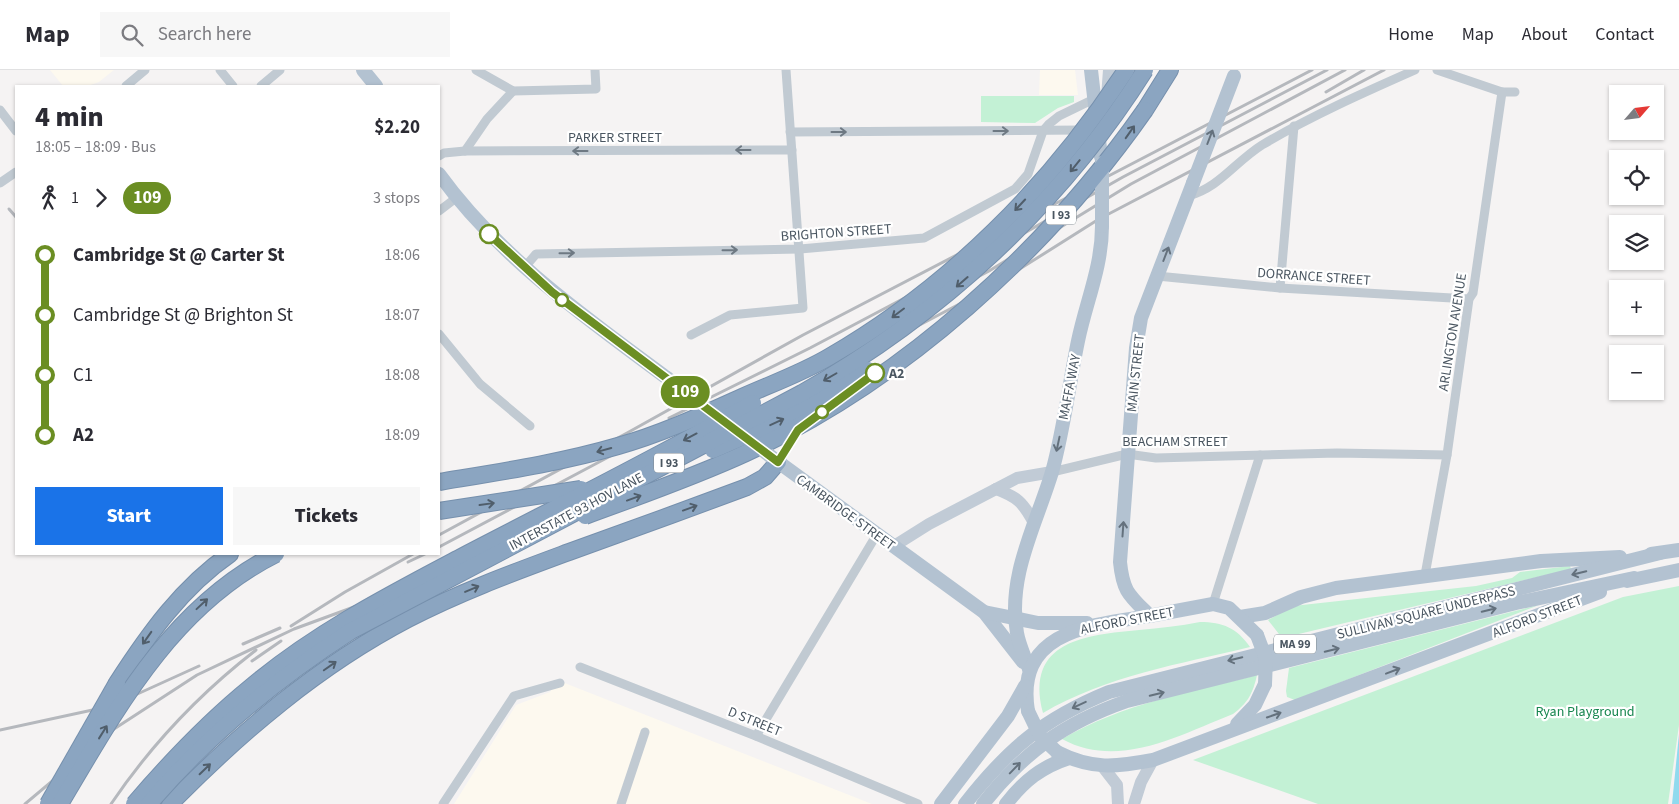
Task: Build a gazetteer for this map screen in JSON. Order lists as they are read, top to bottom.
{
  "streets": {
    "highway": ["I 93", "INTERSTATE 93 HOV LANE"],
    "main road": [
      "MAIN STREET",
      "MAFFA WAY",
      "BEACHAM STREET",
      "CAMBRIDGE STREET",
      "SULLIVAN SQUARE UNDERPASS",
      "ALFORD STREET",
      "MA 99"
    ],
    "street": [
      "PARKER STREET",
      "BRIGHTON STREET",
      "DORRANCE STREET",
      "ARLINGTON AVENUE",
      "D STREET"
    ]
  },
  "crossings": [
    ["BRIGHTON STREET", "CAMBRIDGE STREET"],
    ["DORRANCE STREET", "ARLINGTON AVENUE"],
    ["DORRANCE STREET", "MAIN STREET"],
    ["ARLINGTON AVENUE", "BEACHAM STREET"],
    ["MAIN STREET", "BEACHAM STREET"],
    ["MAIN STREET", "ALFORD STREET"],
    ["MAFFA WAY", "BEACHAM STREET"],
    ["MAFFA WAY", "CAMBRIDGE STREET"],
    ["MAFFA WAY", "ALFORD STREET"],
    ["BEACHAM STREET", "CAMBRIDGE STREET"],
    ["CAMBRIDGE STREET", "ALFORD STREET"],
    ["SULLIVAN SQUARE UNDERPASS", "ALFORD STREET"],
    ["SULLIVAN SQUARE UNDERPASS", "MA 99"]
  ],
  "one_way": [
    "PARKER STREET",
    "BRIGHTON STREET",
    "MAIN STREET",
    "MAFFA WAY"
  ],
  "parks": ["Ryan Playground"],
  "places": ["A2"],
  "lines": ["bus line 109"],
  "north": "top right",
  "page": {
    "header": "Map",
    "search": "Search here",
    "nav": [
      "Home",
      "Map",
      "About",
      "Contact"
    ],
    "on_map": "109",
    "map_buttons": ["+", "−"],
    "heading": ["4 min", "18:05 – 18:09 · Bus", "$2.20"],
    "legs": ["1", "109", "3 stops"],
    "list": [
      {
        "name": "Cambridge St @ Carter St",
        "value": "18:06"
      },
      {
        "name": "Cambridge St @ Brighton St",
        "value": "18:07"
      },
      {
        "name": "C1",
        "value": "18:08"
      },
      {
        "name": "A2",
        "value": "18:09"
      }
    ],
    "buttons": ["Start", "Tickets"]
  }
}
